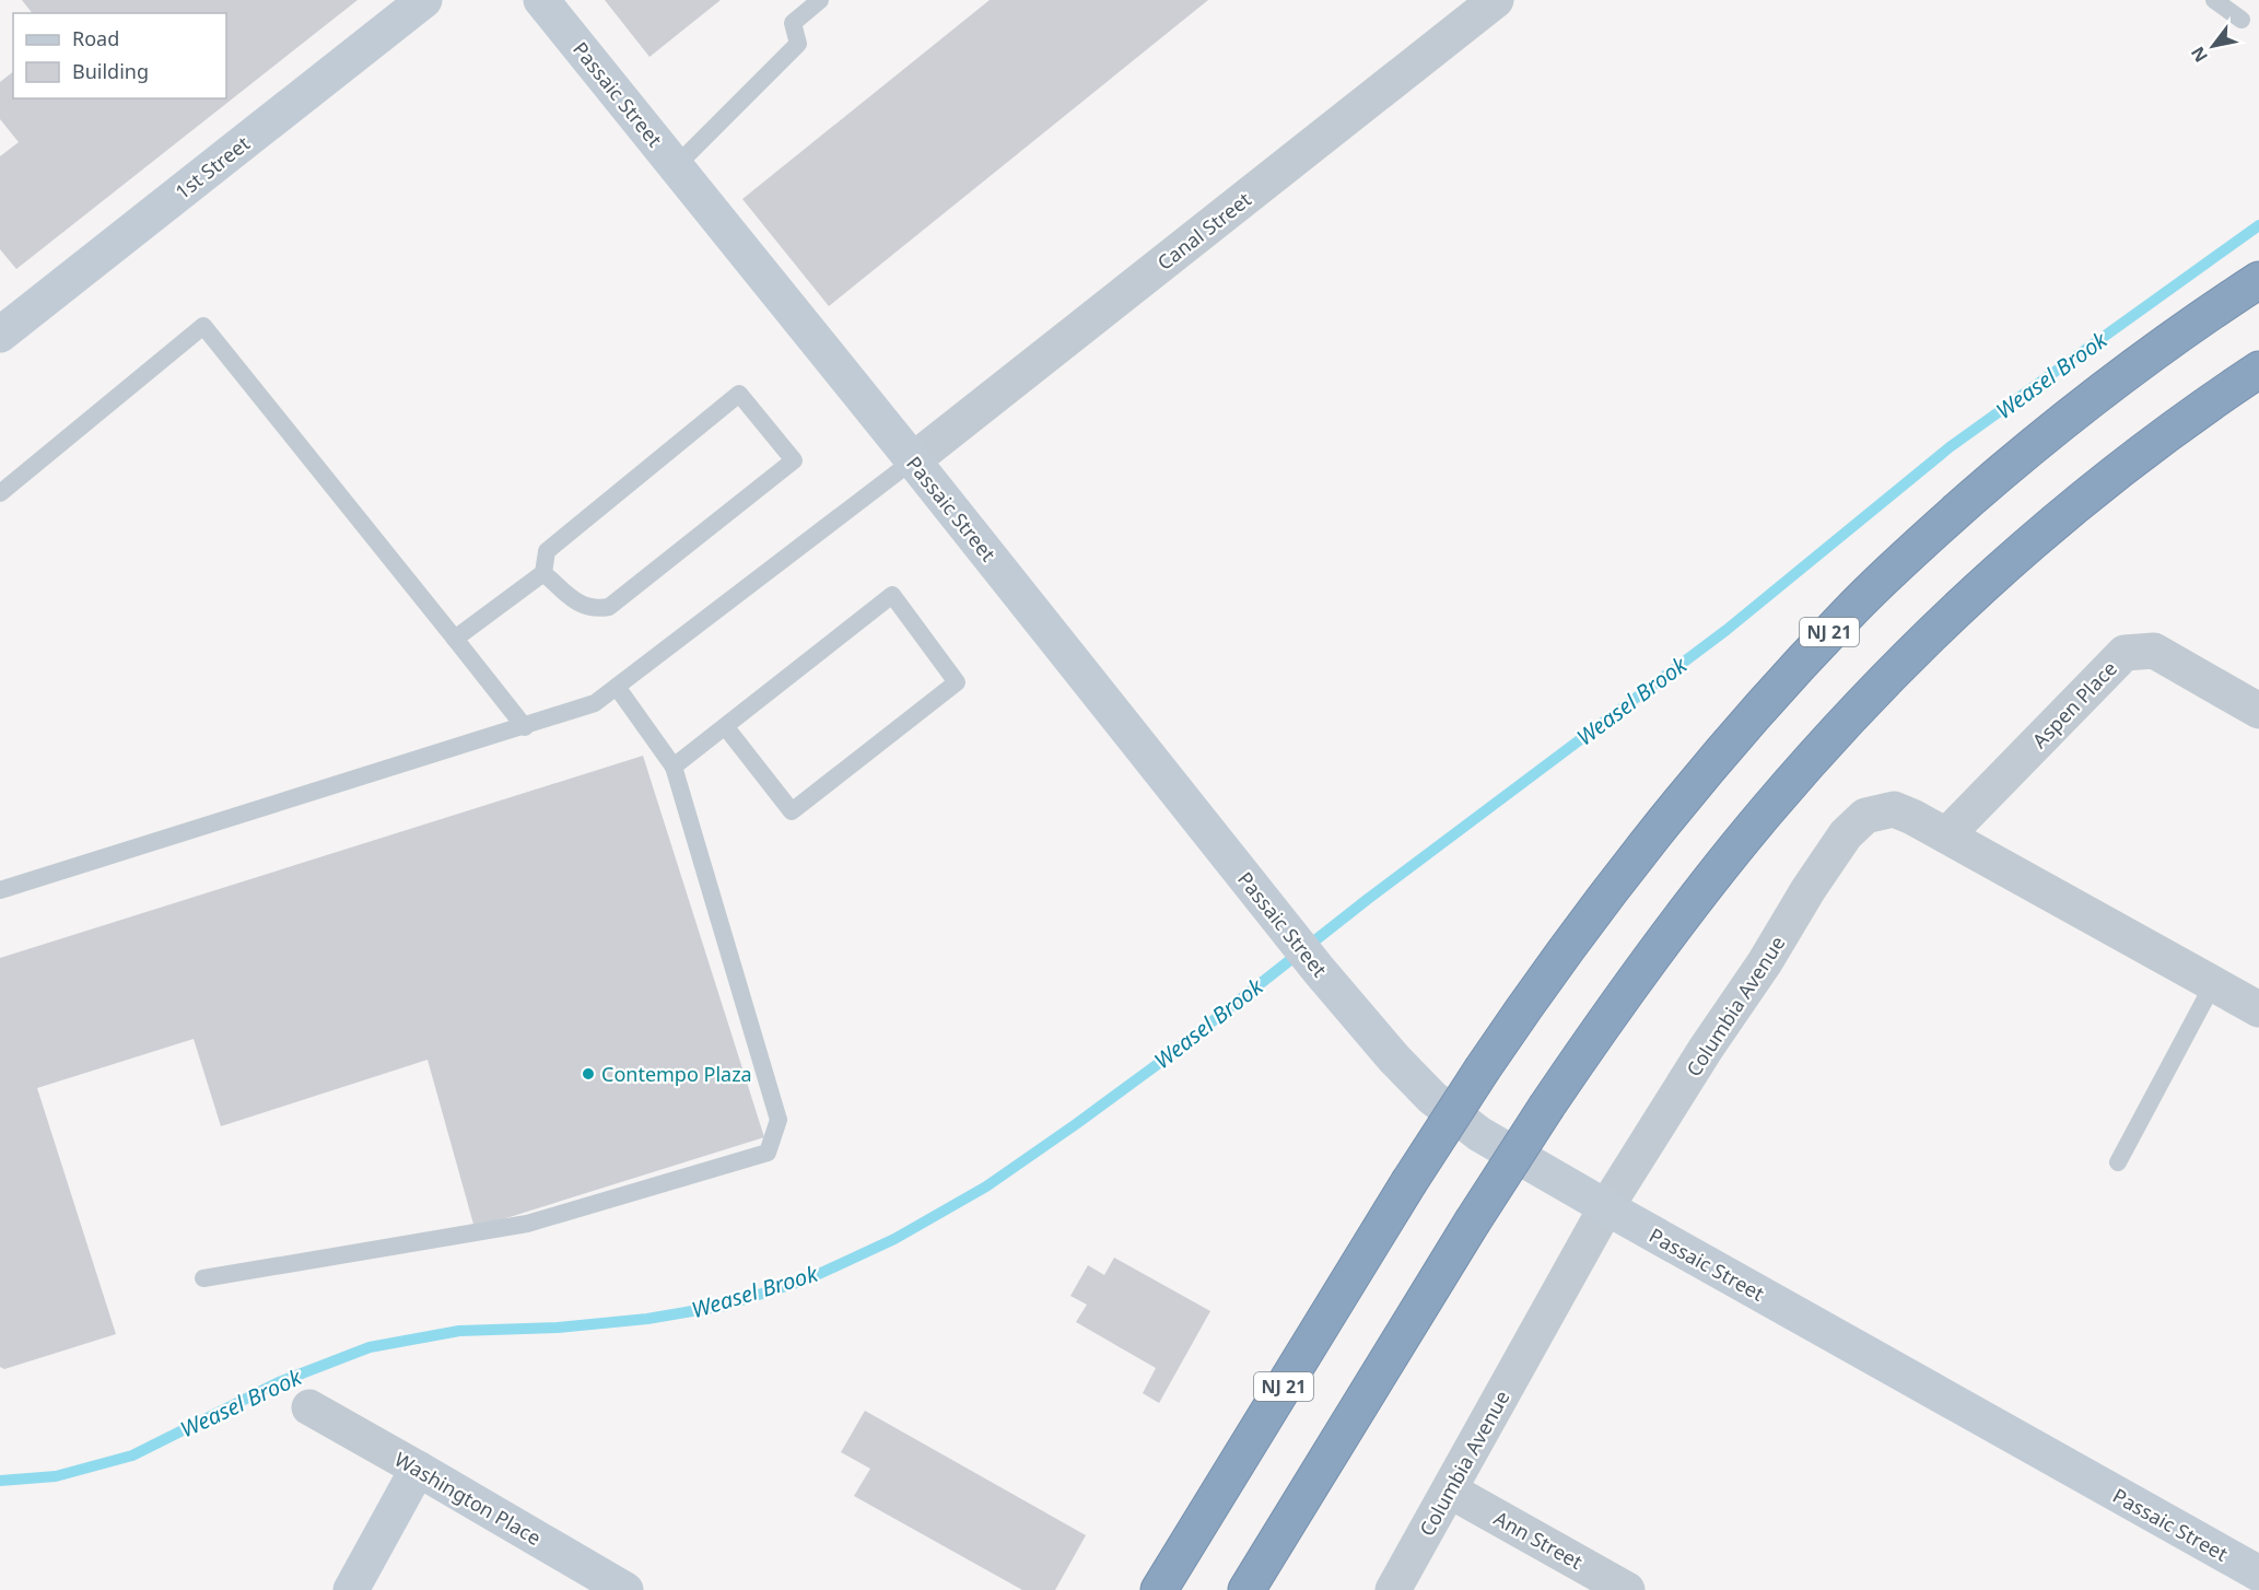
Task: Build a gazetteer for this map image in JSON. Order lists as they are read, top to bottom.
{
  "streets": {
    "highway": ["NJ 21"],
    "street": [
      "Passaic Street",
      "1st Street",
      "Canal Street",
      "Aspen Place",
      "Columbia Avenue",
      "Washington Place",
      "Ann Street"
    ]
  },
  "crossings": [
    ["Passaic Street", "Canal Street"],
    ["Passaic Street", "Columbia Avenue"],
    ["Aspen Place", "Columbia Avenue"],
    ["Columbia Avenue", "Ann Street"]
  ],
  "water": ["Weasel Brook"],
  "places": ["Contempo Plaza"],
  "legend": ["Road", "Building"],
  "north": "bottom left"
}
